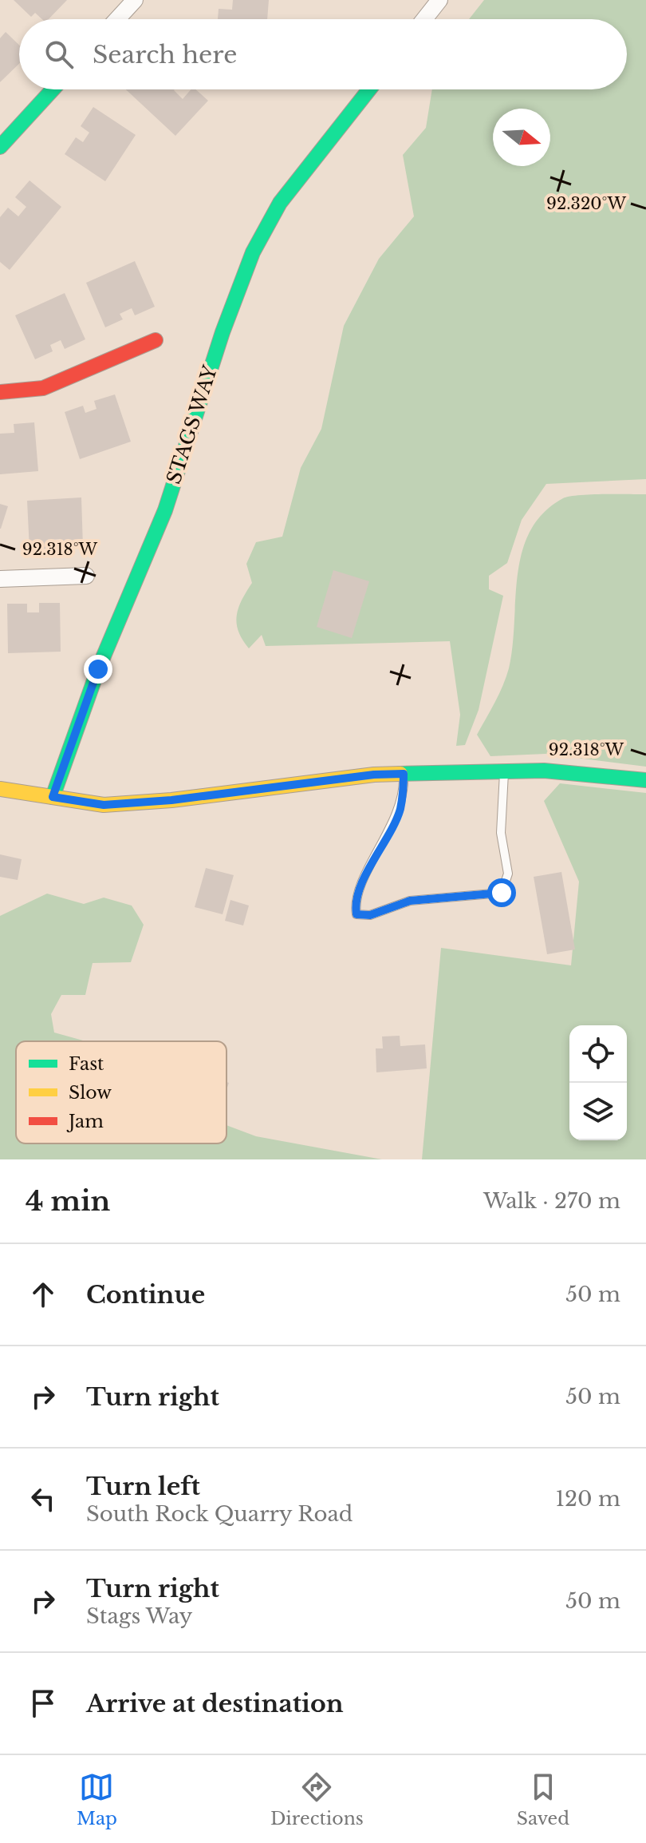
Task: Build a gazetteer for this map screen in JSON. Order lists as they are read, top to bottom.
{
  "streets": {
    "street": ["STAGS WAY"]
  },
  "legend": ["Fast", "Slow", "Jam"],
  "north": "right",
  "page": {
    "search": "Search here",
    "heading": ["4 min", "Walk · 270 m"],
    "list": [
      ["Continue", "50 m"],
      ["Turn right", "50 m"],
      ["Turn left", "South Rock Quarry Road", "120 m"],
      ["Turn right", "Stags Way", "50 m"],
      "Arrive at destination"
    ],
    "nav": ["Map", "Directions", "Saved"]
  },
  "coordinates": ["92.320°W", "92.318°W"]
}
